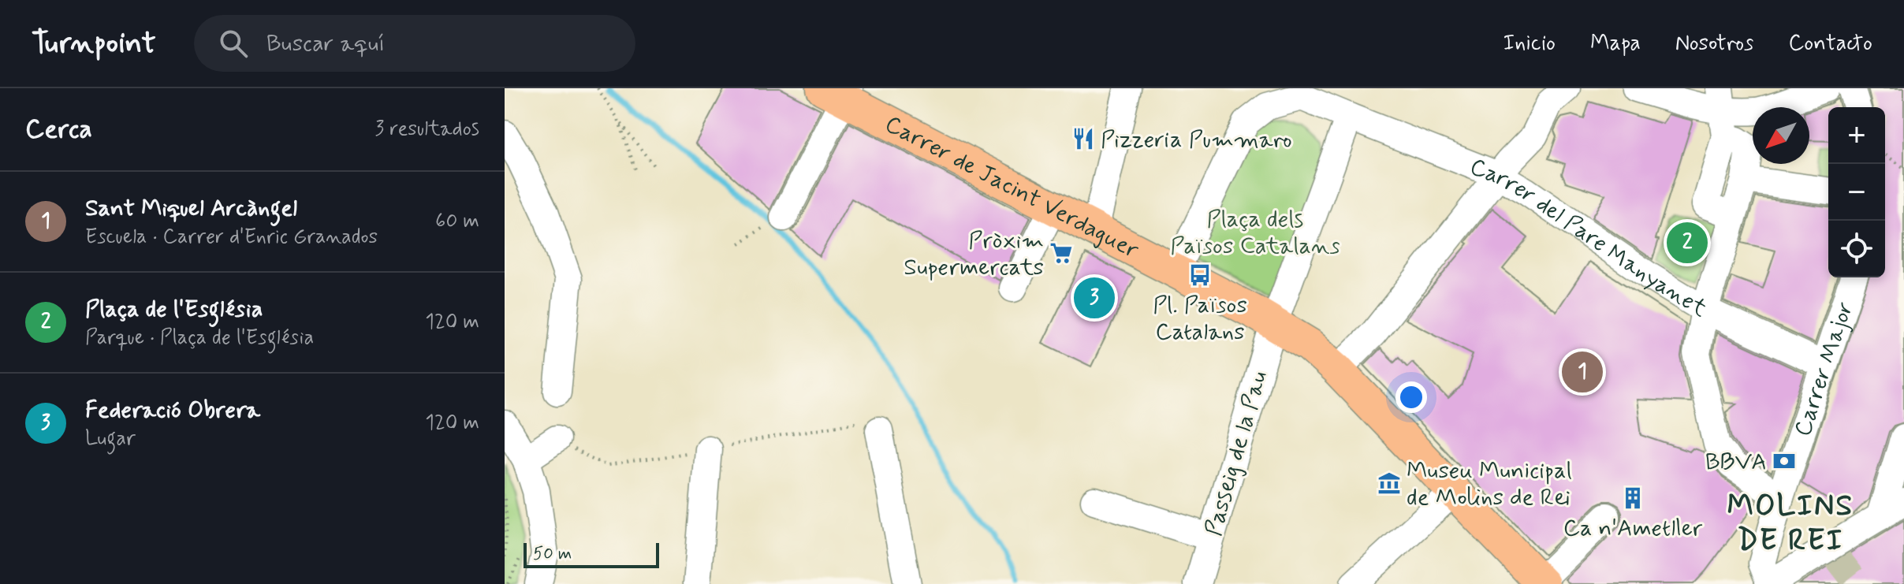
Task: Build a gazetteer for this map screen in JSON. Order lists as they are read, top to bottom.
{
  "streets": {
    "main road": ["Carrer de Jacint Verdaguer"],
    "street": ["Carrer del Pare Manyanet", "Carrer Major", "Passeig de la Pau"]
  },
  "crossings": [
    ["Carrer de Jacint Verdaguer", "Passeig de la Pau"],
    ["Carrer del Pare Manyanet", "Carrer Major"]
  ],
  "districts": ["MOLINS DE REI"],
  "parks": ["Plaça dels Països Catalans"],
  "places": {
    "restaurant": ["Pizzeria Pummaro"],
    "supermarket": ["Pròxim Supermercats"],
    "bus stop": ["Pl. Països Catalans"],
    "bank": ["BBVA"],
    "museum": ["Museu Municipal de Molins de Rei"],
    "building": ["Ca n'Ametller"]
  },
  "scale_bar": "50 m",
  "north": "bottom left",
  "page": {
    "header": "Turnpoint",
    "search": "Buscar aquí",
    "nav": [
      "Inicio",
      "Mapa",
      "Nosotros",
      "Contacto"
    ],
    "heading": ["Cerca", "3 resultados"],
    "map_buttons": ["+", "−"],
    "list": [
      {
        "mark": "1",
        "name": "Sant Miquel Arcàngel",
        "note": "Escuela · Carrer d'Enric Granados",
        "value": "60 m"
      },
      {
        "mark": "2",
        "name": "Plaça de l'Església",
        "note": "Parque · Plaça de l'Església",
        "value": "120 m"
      },
      {
        "mark": "3",
        "name": "Federació Obrera",
        "note": "Lugar",
        "value": "120 m"
      }
    ],
    "pins": ["2", "3", "1"],
    "scale": "50 m"
  }
}
